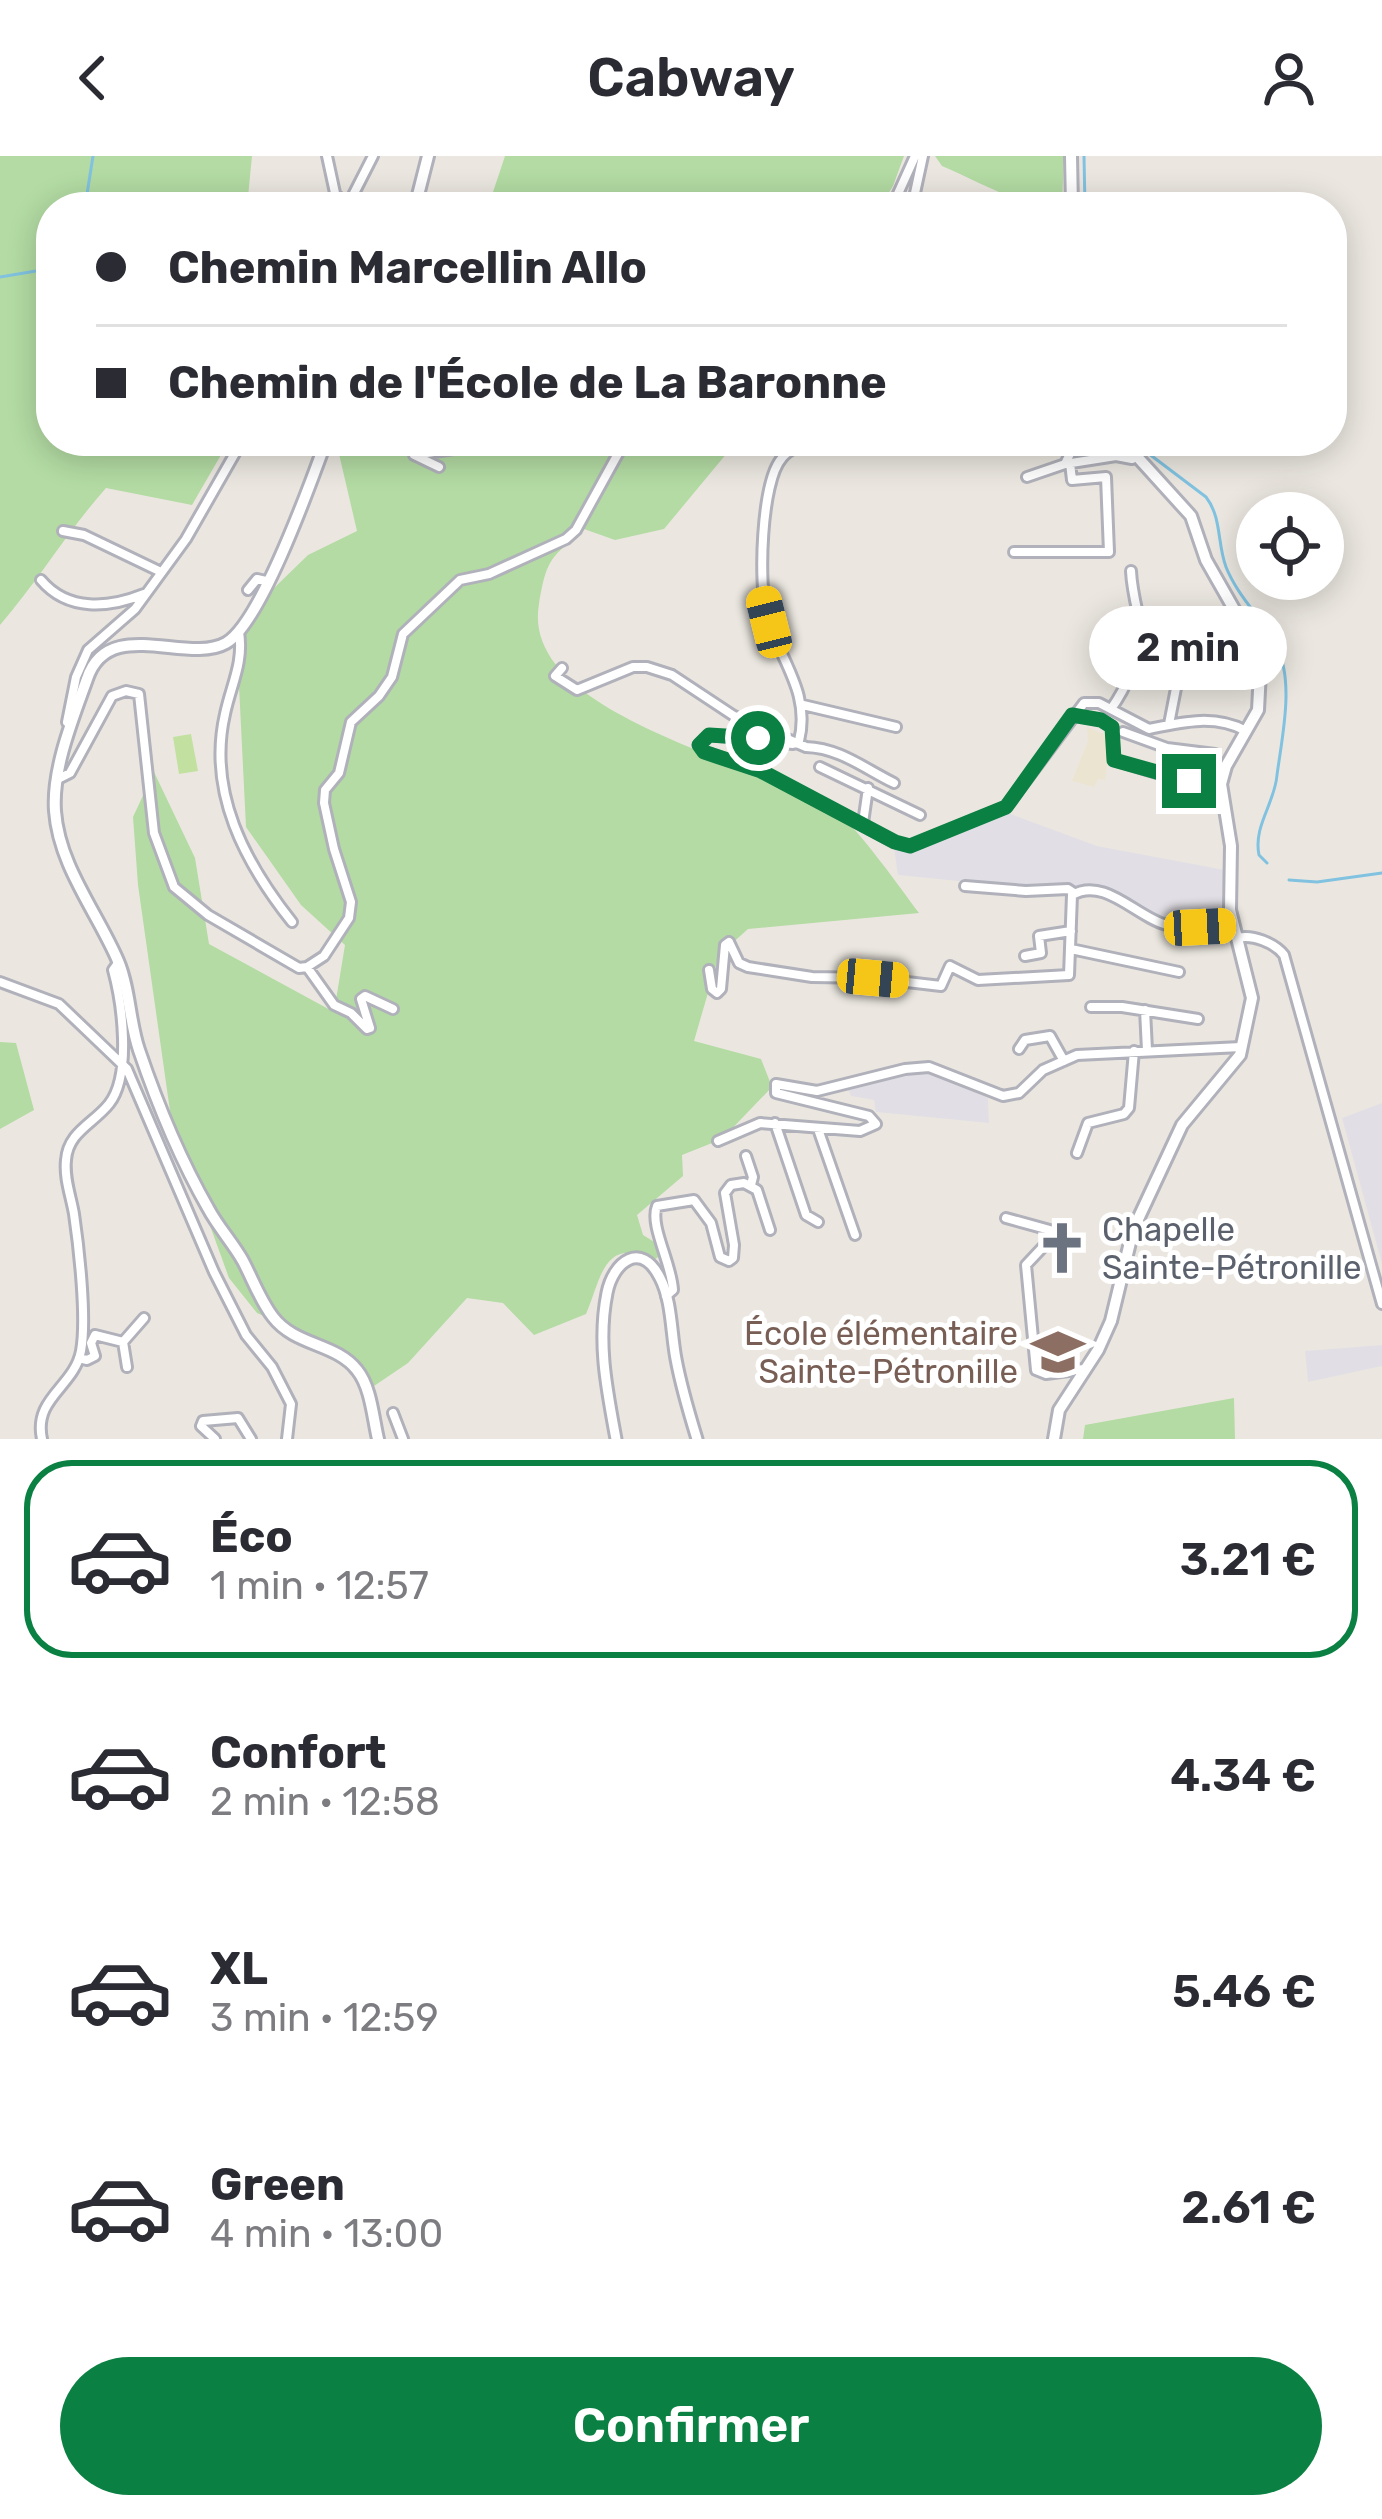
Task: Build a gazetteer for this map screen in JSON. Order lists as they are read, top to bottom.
{
  "places": {
    "church": ["Chapelle Sainte-Pétronille"],
    "school or university": ["École élémentaire Sainte-Pétronille"]
  },
  "page": {
    "header": "Cabway",
    "banner": ["Chemin Marcellin Allo", "Chemin de l'École de La Baronne"],
    "bubble": "2 min",
    "list": [
      {
        "name": "Éco",
        "note": "1 min · 12:57",
        "value": "3.21 €"
      },
      {
        "name": "Confort",
        "note": "2 min · 12:58",
        "value": "4.34 €"
      },
      {
        "name": "XL",
        "note": "3 min · 12:59",
        "value": "5.46 €"
      },
      {
        "name": "Green",
        "note": "4 min · 13:00",
        "value": "2.61 €"
      }
    ],
    "buttons": "Confirmer"
  }
}
